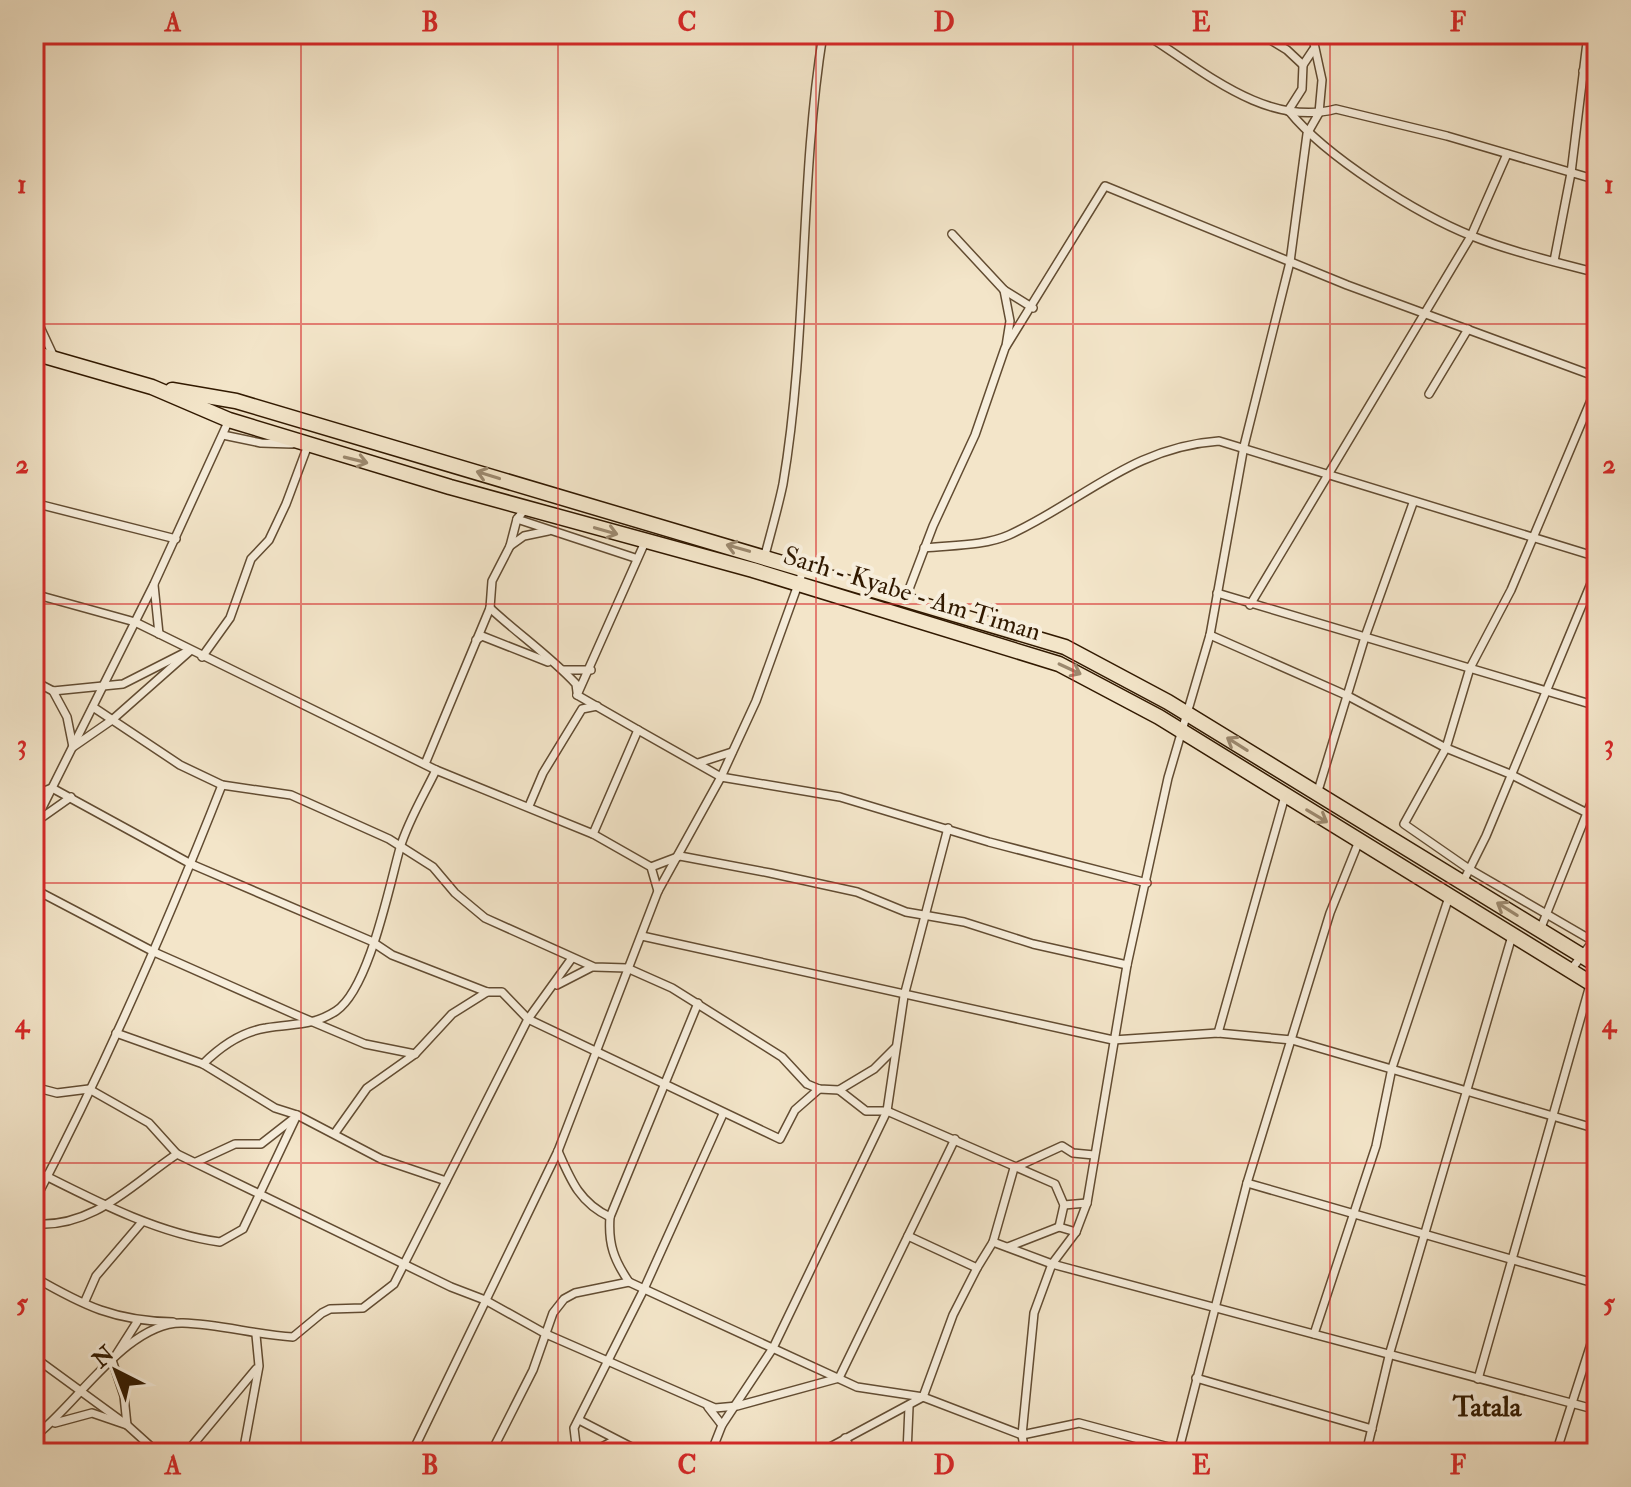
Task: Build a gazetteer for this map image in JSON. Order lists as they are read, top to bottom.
{
  "streets": {
    "highway": ["Sarh - Kyabe - Am Timan"]
  },
  "districts": ["Tatala"],
  "north": "top left",
  "grid": {
    "columns": [
      "A",
      "B",
      "C",
      "D",
      "E",
      "F"
    ],
    "rows": [
      "1",
      "2",
      "3",
      "4",
      "5"
    ]
  }
}
